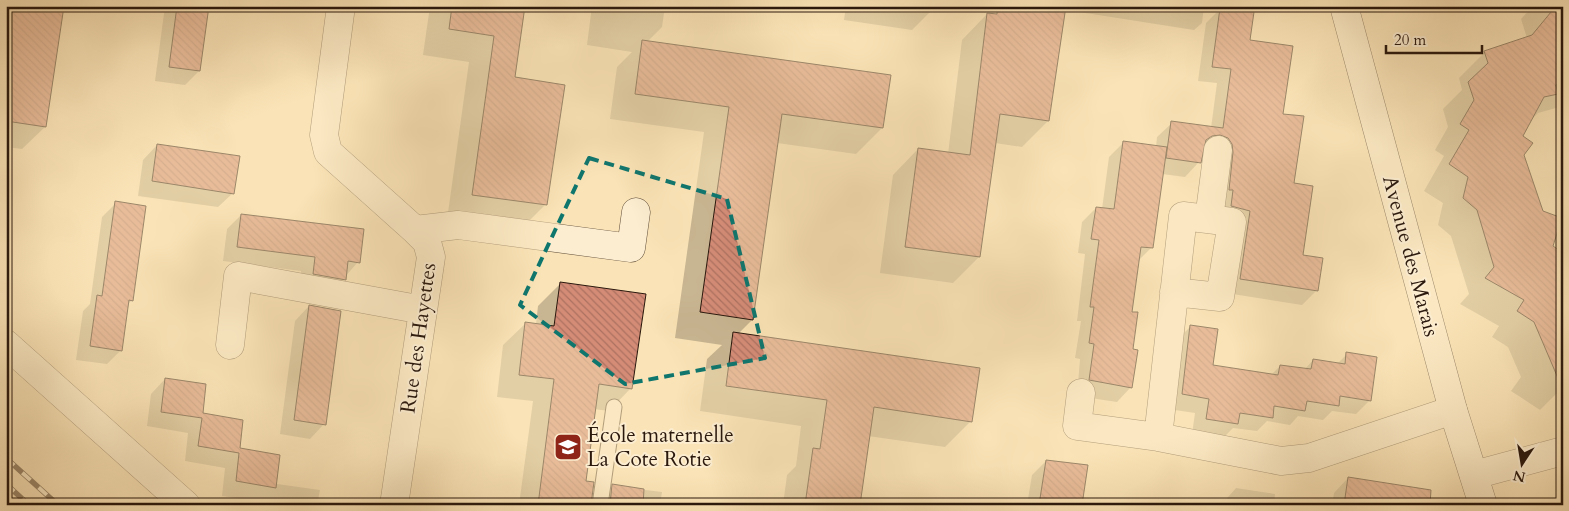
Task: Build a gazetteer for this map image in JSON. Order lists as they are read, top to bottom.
{
  "streets": {
    "street": ["Avenue des Marais", "Rue des Hayettes"]
  },
  "places": {
    "school or university": ["École maternelle La Cote Rotie"]
  },
  "scale_bar": "20 m",
  "north": "bottom"
}
